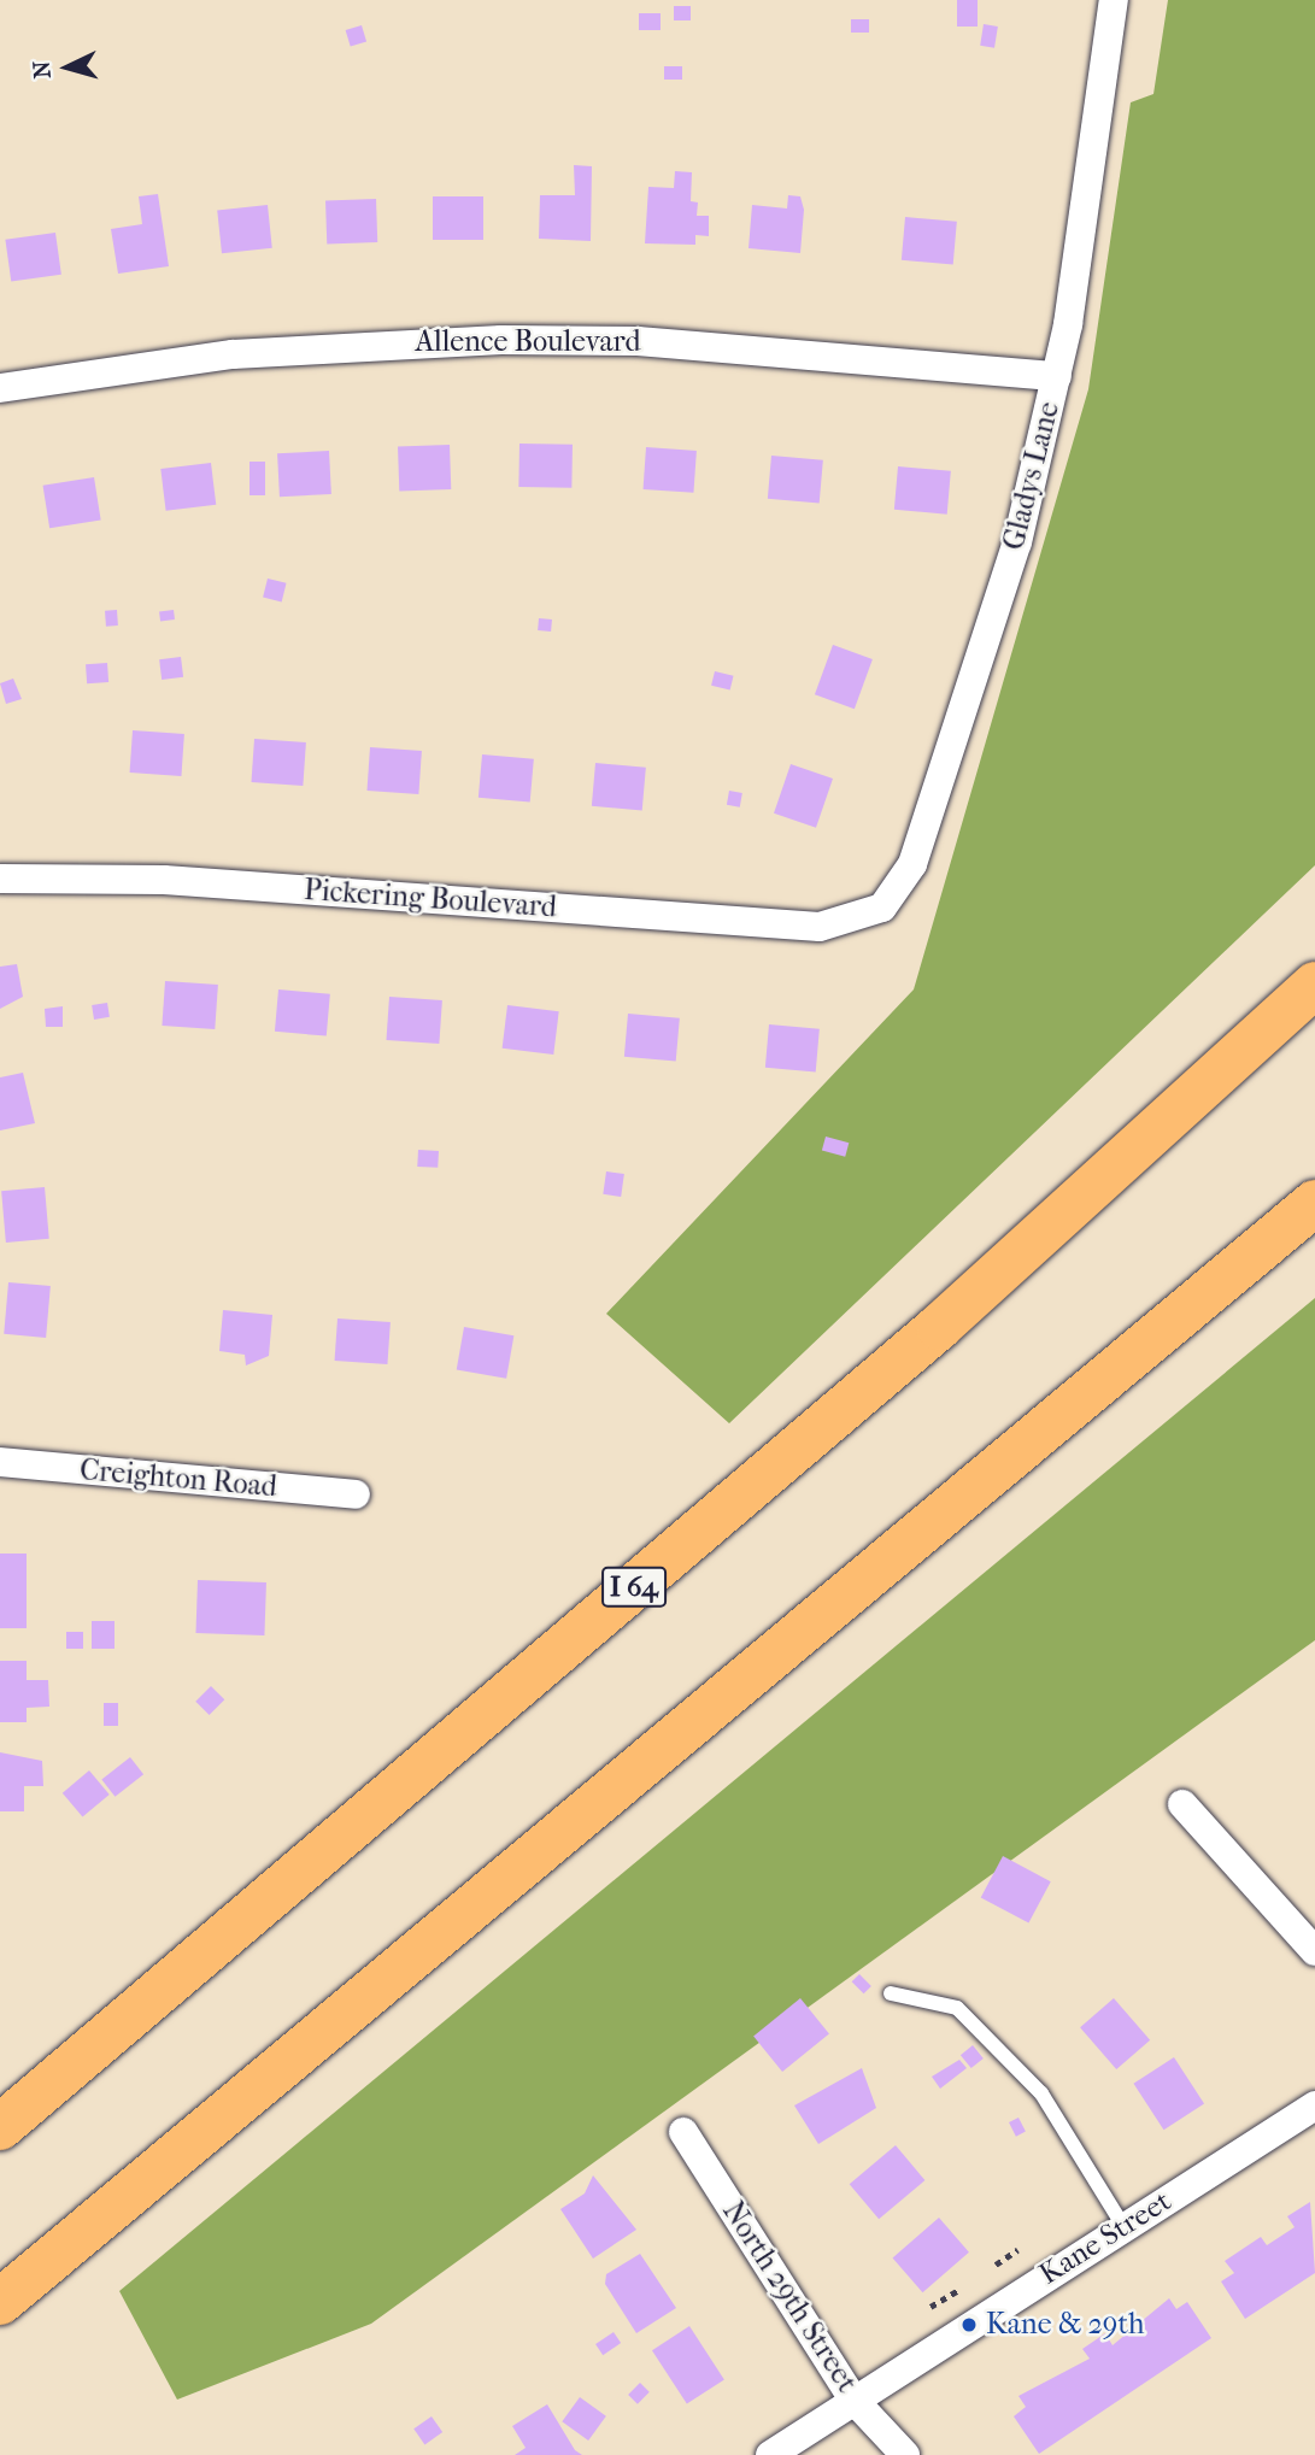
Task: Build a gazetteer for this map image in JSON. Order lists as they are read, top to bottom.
{
  "streets": {
    "highway": ["I 64"],
    "street": [
      "Allence Boulevard",
      "Gladys Lane",
      "Pickering Boulevard",
      "Creighton Road",
      "Kane Street",
      "North 29th Street"
    ]
  },
  "crossings": [
    ["Allence Boulevard", "Gladys Lane"],
    ["Gladys Lane", "Pickering Boulevard"],
    ["Kane Street", "North 29th Street"]
  ],
  "places": ["Kane & 29th"],
  "north": "left"
}
